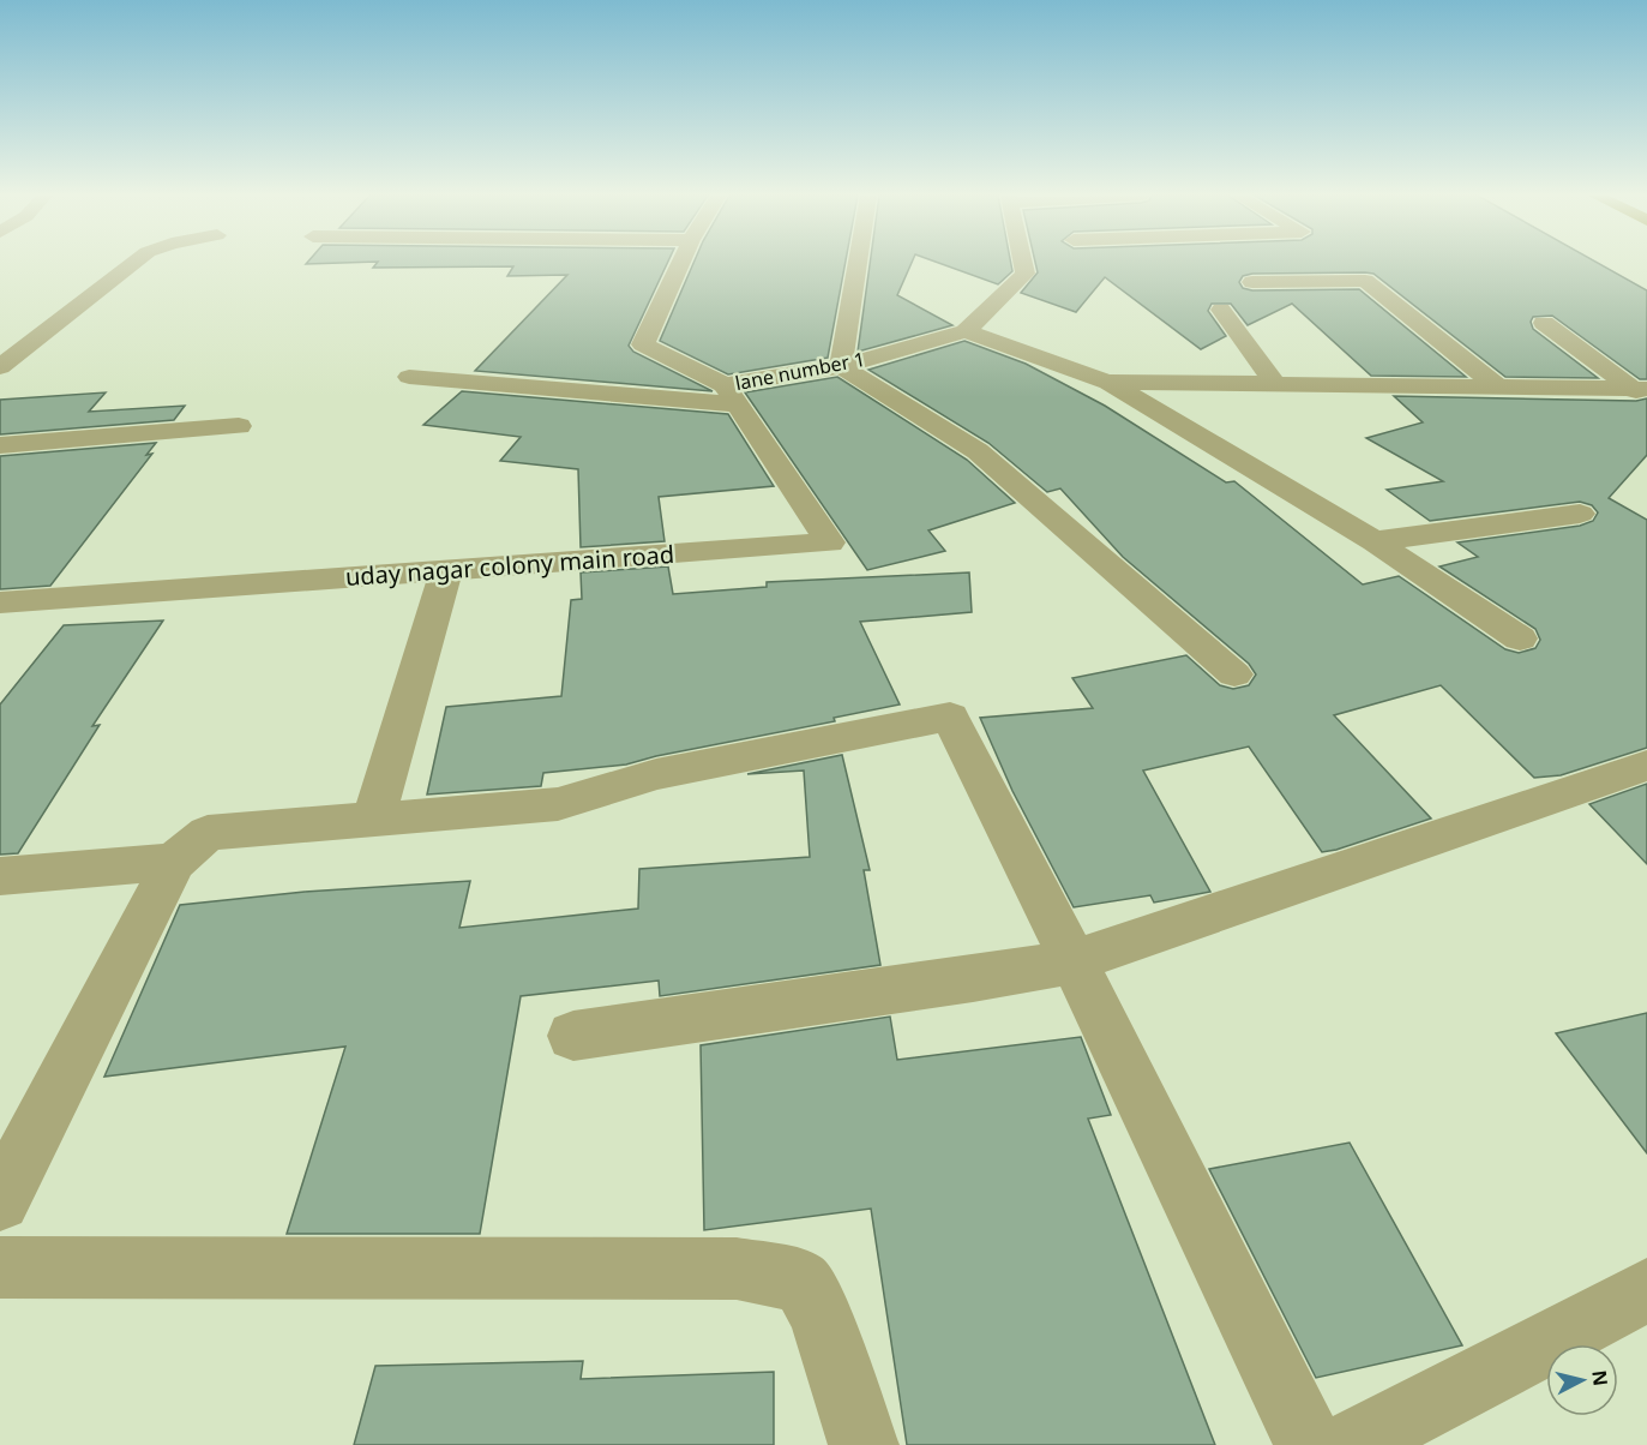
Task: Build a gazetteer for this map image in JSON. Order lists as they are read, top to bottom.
{
  "streets": {
    "street": ["lane number 1", "uday nagar colony main road"]
  },
  "crossings": [
    ["lane number 1", "uday nagar colony main road"]
  ],
  "north": "right"
}
